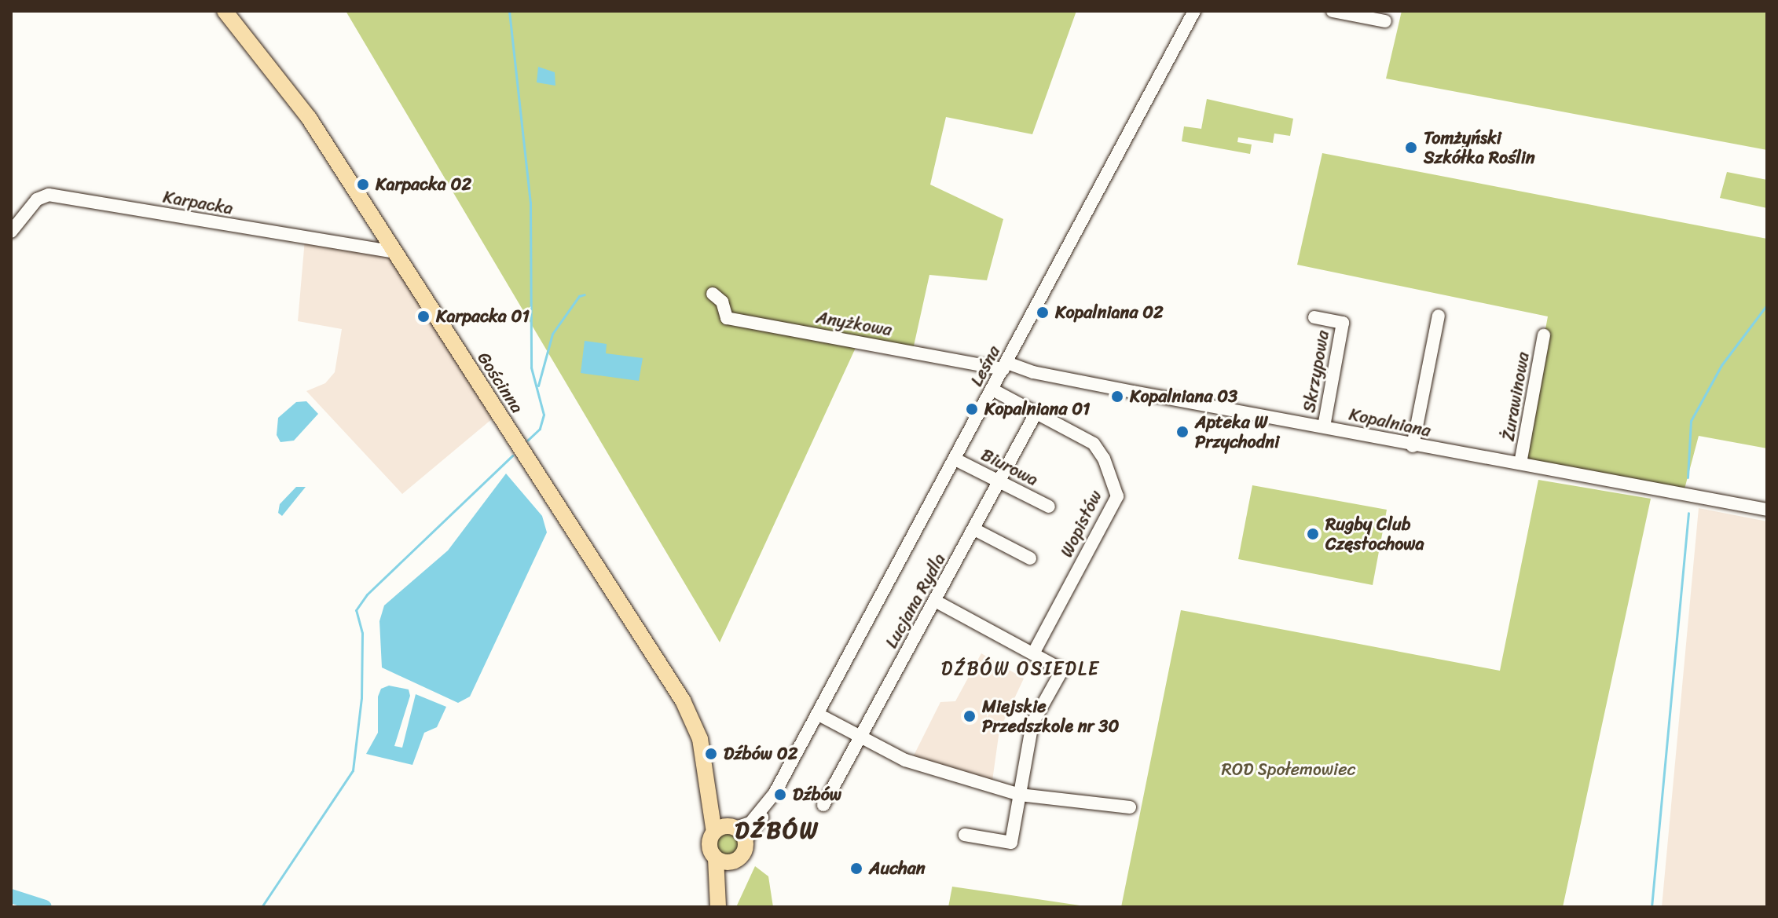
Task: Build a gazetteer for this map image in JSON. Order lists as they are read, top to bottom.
{
  "streets": {
    "main road": ["Gościnna"],
    "street": [
      "Karpacka",
      "Anyżkowa",
      "Leśna",
      "Skrzypowa",
      "Żurawinowa",
      "Kopalniana",
      "Biurowa",
      "Wopistów",
      "Lucjana Rydla"
    ]
  },
  "crossings": [
    ["Karpacka", "Gościnna"],
    ["Anyżkowa", "Leśna"],
    ["Anyżkowa", "Kopalniana"],
    ["Leśna", "Gościnna"],
    ["Leśna", "Kopalniana"],
    ["Leśna", "Biurowa"],
    ["Leśna", "Wopistów"],
    ["Skrzypowa", "Kopalniana"],
    ["Żurawinowa", "Kopalniana"],
    ["Biurowa", "Lucjana Rydla"],
    ["Wopistów", "Lucjana Rydla"]
  ],
  "districts": ["DŹBÓW OSIEDLE", "DŹBÓW"],
  "parks": ["ROD Społemowiec"],
  "places": [
    "Tomżyński Szkółka Roślin",
    "Karpacka 02",
    "Kopalniana 02",
    "Karpacka 01",
    "Kopalniana 03",
    "Kopalniana 01",
    "Apteka W Przychodni",
    "Rugby Club Częstochowa",
    "Miejskie Przedszkole nr 30",
    "Dźbów 02",
    "Dźbów",
    "Auchan"
  ]
}
